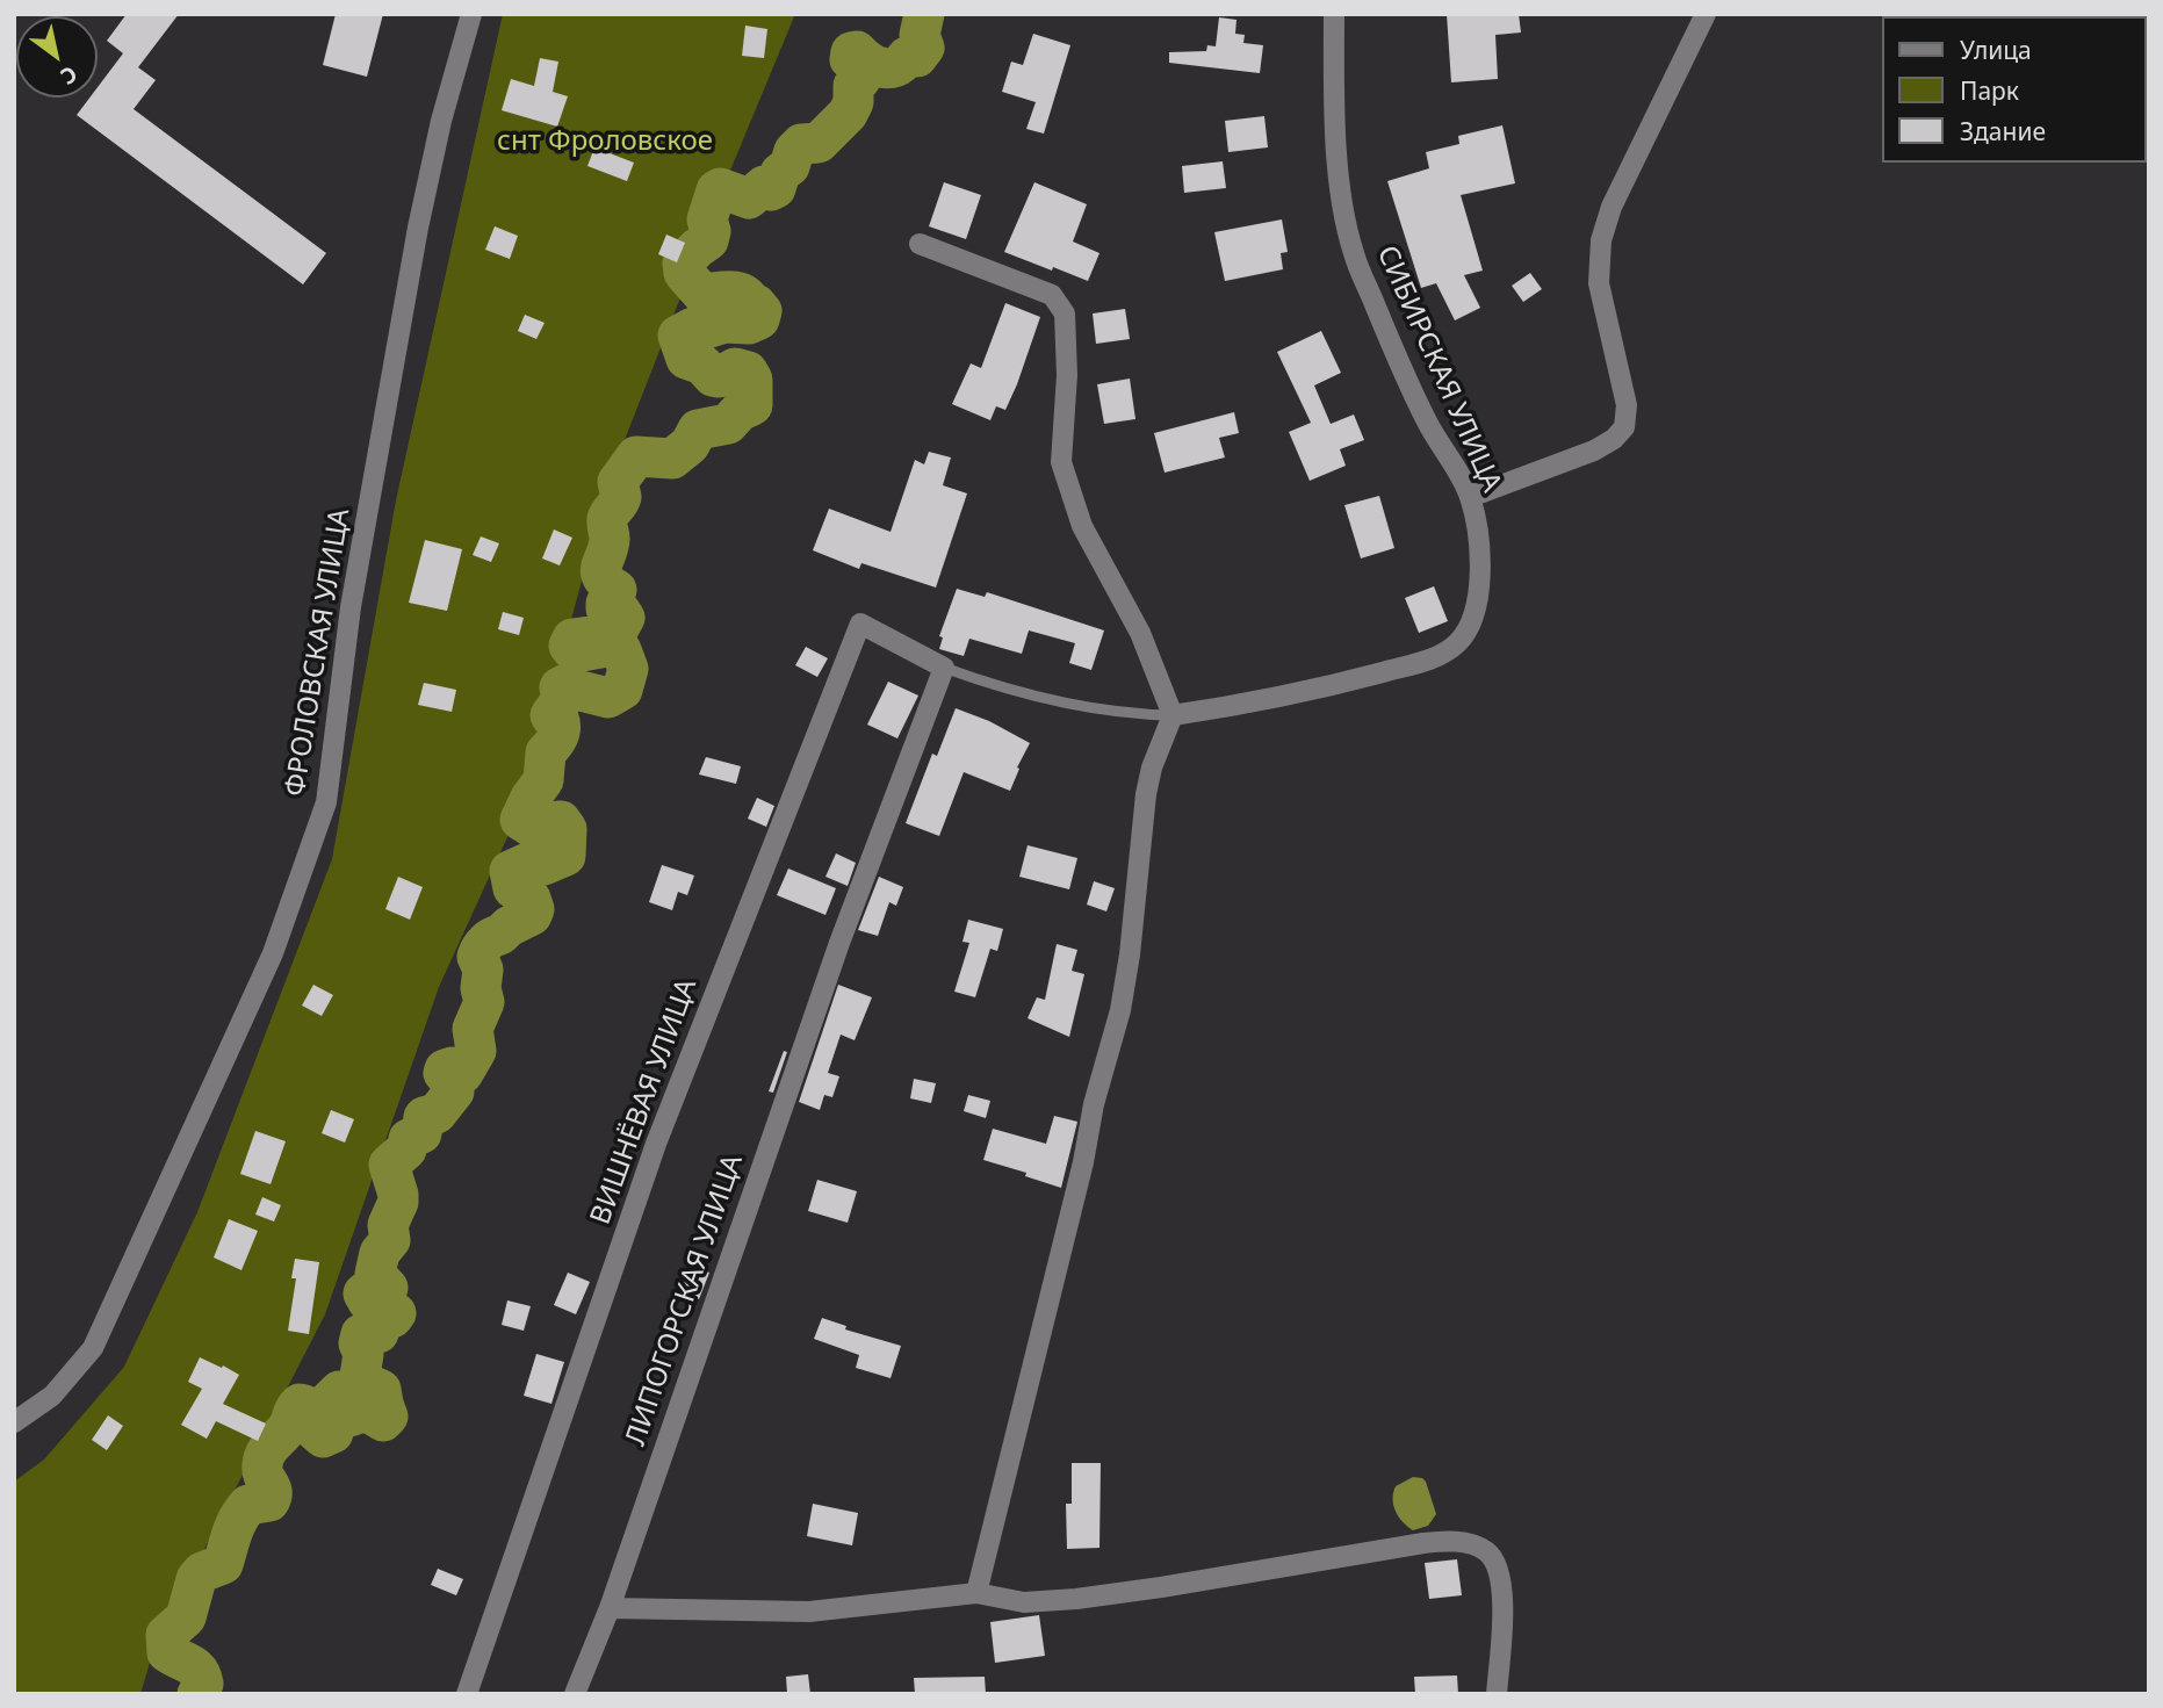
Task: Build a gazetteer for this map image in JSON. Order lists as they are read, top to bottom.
{
  "streets": {
    "street": [
      "СИБИРСКАЯ УЛИЦА",
      "ФРОЛОВСКАЯ УЛИЦА",
      "ВИШНЁВАЯ УЛИЦА",
      "ЛИПОГОРСКАЯ УЛИЦА"
    ]
  },
  "crossings": [
    ["ВИШНЁВАЯ УЛИЦА", "ЛИПОГОРСКАЯ УЛИЦА"]
  ],
  "parks": ["снт Фроловское"],
  "legend": ["Улица", "Парк", "Здание"],
  "north": "bottom right"
}
